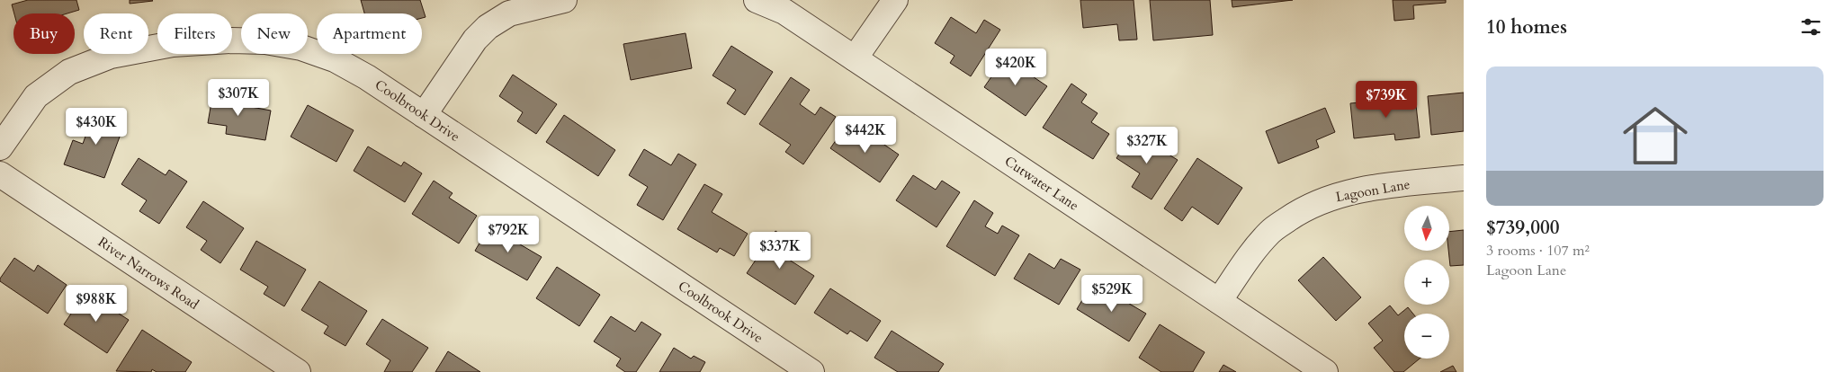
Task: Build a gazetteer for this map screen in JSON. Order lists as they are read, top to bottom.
{
  "streets": {
    "street": [
      "Coolbrook Drive",
      "Cutwater Lane",
      "Lagoon Lane",
      "River Narrows Road"
    ]
  },
  "crossings": [
    ["Cutwater Lane", "Lagoon Lane"]
  ],
  "north": "bottom",
  "page": {
    "heading": "10 homes",
    "chip": [
      "Buy",
      "Rent",
      "Filters",
      "New",
      "Apartment"
    ],
    "price": [
      "$420K",
      "$307K",
      "$739K",
      "$430K",
      "$442K",
      "$327K",
      "$792K",
      "$337K",
      "$529K",
      "$988K"
    ],
    "list": [
      {
        "name": "$739,000",
        "note": "3 rooms · 107 m² · Lagoon Lane"
      }
    ],
    "map_buttons": ["+", "−"]
  }
}
